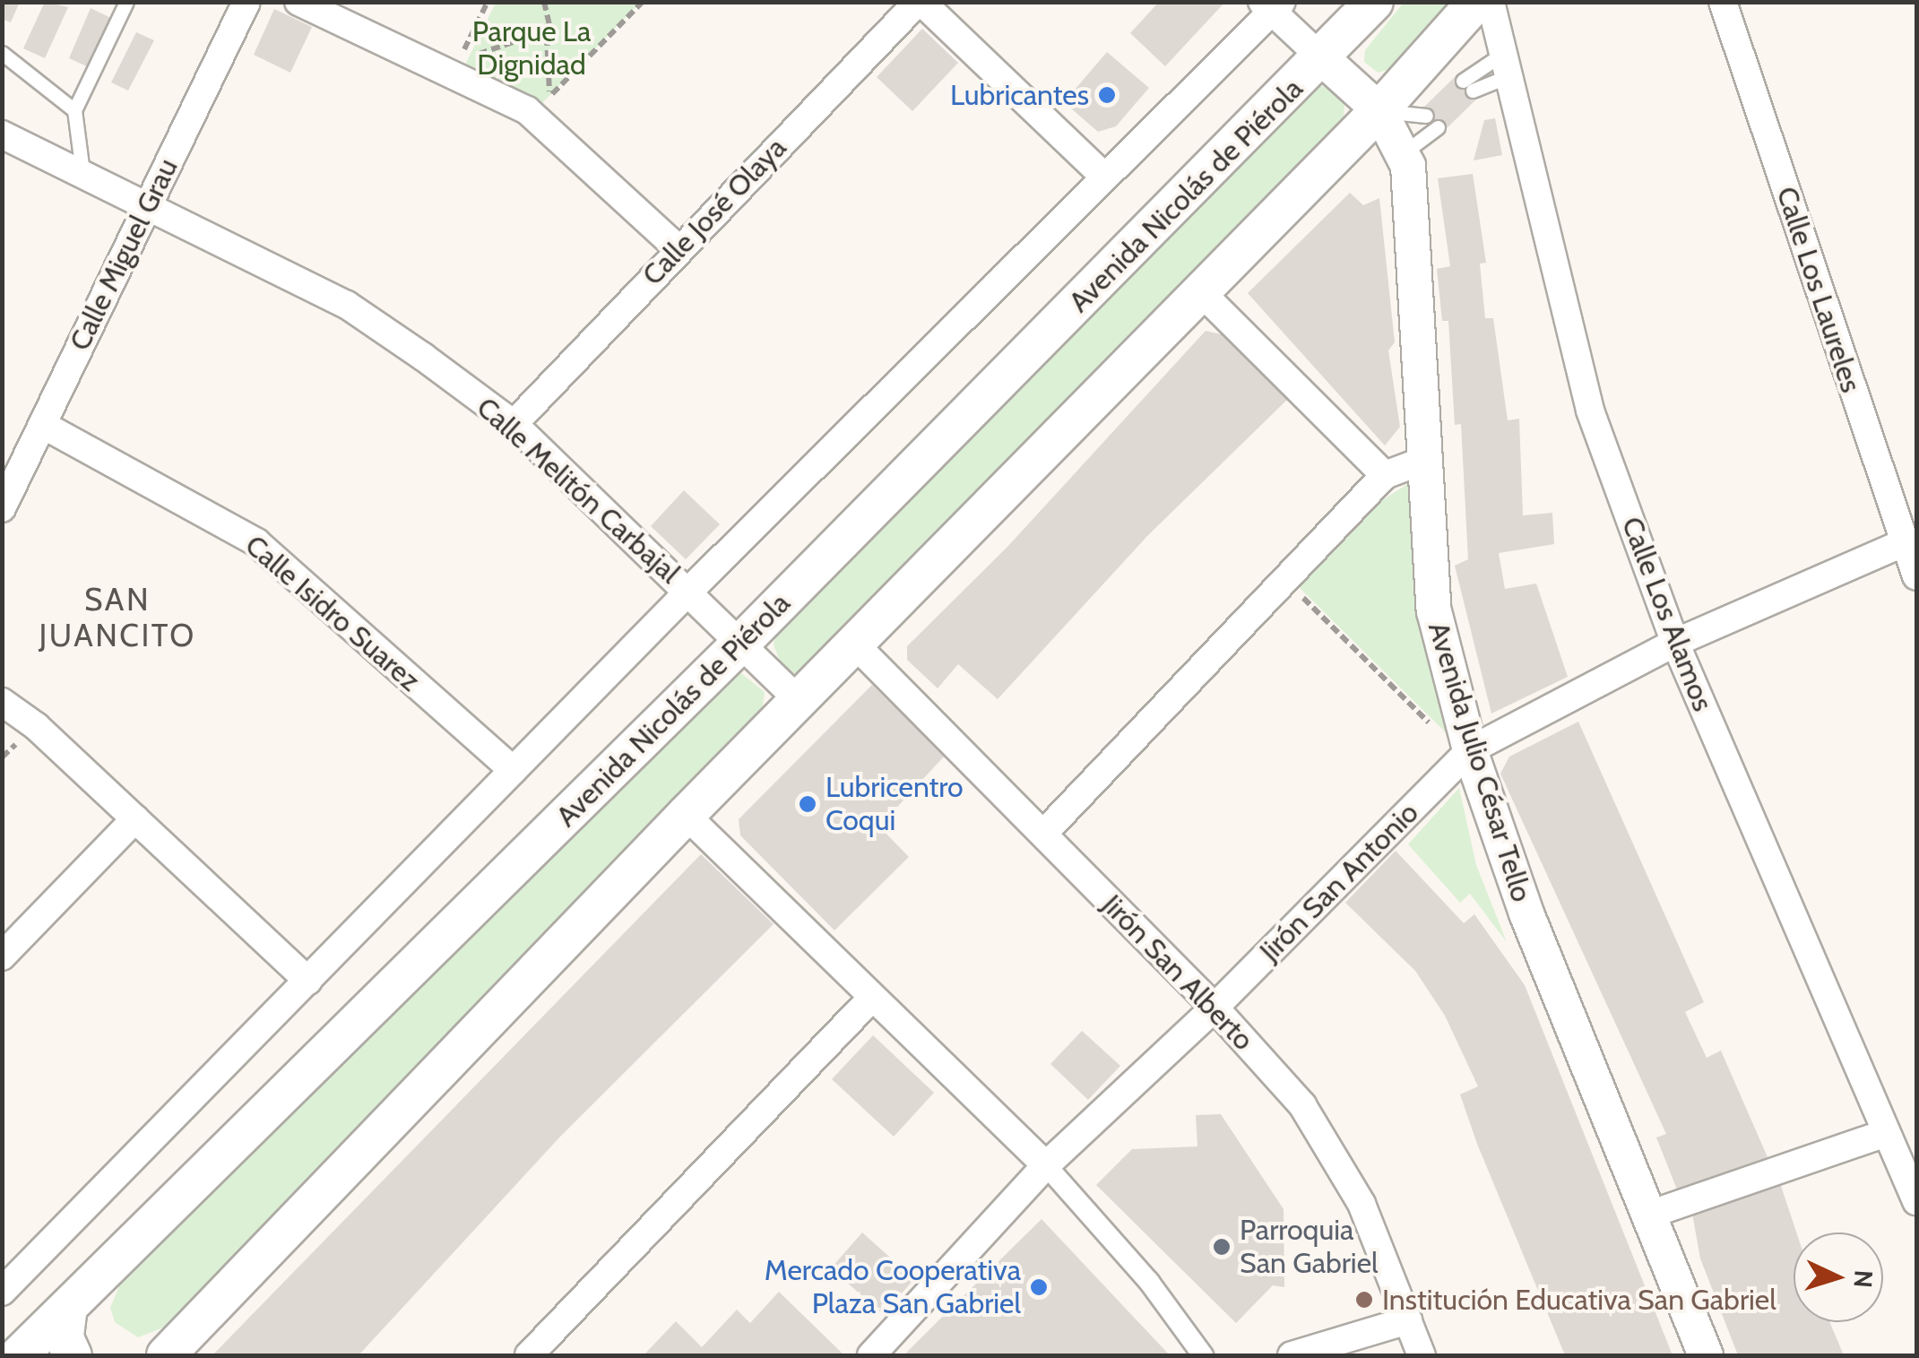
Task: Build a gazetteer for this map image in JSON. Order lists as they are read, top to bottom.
{
  "streets": {
    "main road": ["Avenida Nicolás de Piérola"],
    "street": [
      "Calle José Olaya",
      "Calle Miguel Grau",
      "Calle Los Laureles",
      "Calle Melitón Carbajal",
      "Calle Isidro Suarez",
      "Calle Los Alamos",
      "Avenida Julio César Tello",
      "Jirón San Antonio",
      "Jirón San Alberto"
    ]
  },
  "crossings": [
    ["Avenida Nicolás de Piérola", "Calle Melitón Carbajal"],
    ["Avenida Nicolás de Piérola", "Avenida Julio César Tello"],
    ["Calle José Olaya", "Calle Melitón Carbajal"],
    ["Calle Miguel Grau", "Calle Melitón Carbajal"],
    ["Calle Miguel Grau", "Calle Isidro Suarez"],
    ["Calle Los Laureles", "Jirón San Antonio"],
    ["Calle Los Alamos", "Jirón San Antonio"],
    ["Avenida Julio César Tello", "Jirón San Antonio"],
    ["Jirón San Antonio", "Jirón San Alberto"]
  ],
  "districts": ["SAN JUANCITO"],
  "parks": ["Parque La Dignidad"],
  "places": [
    "Lubricantes",
    "Lubricentro Coqui",
    "Parroquia San Gabriel",
    "Mercado Cooperativa Plaza San Gabriel",
    "Institución Educativa San Gabriel"
  ],
  "north": "right"
}
